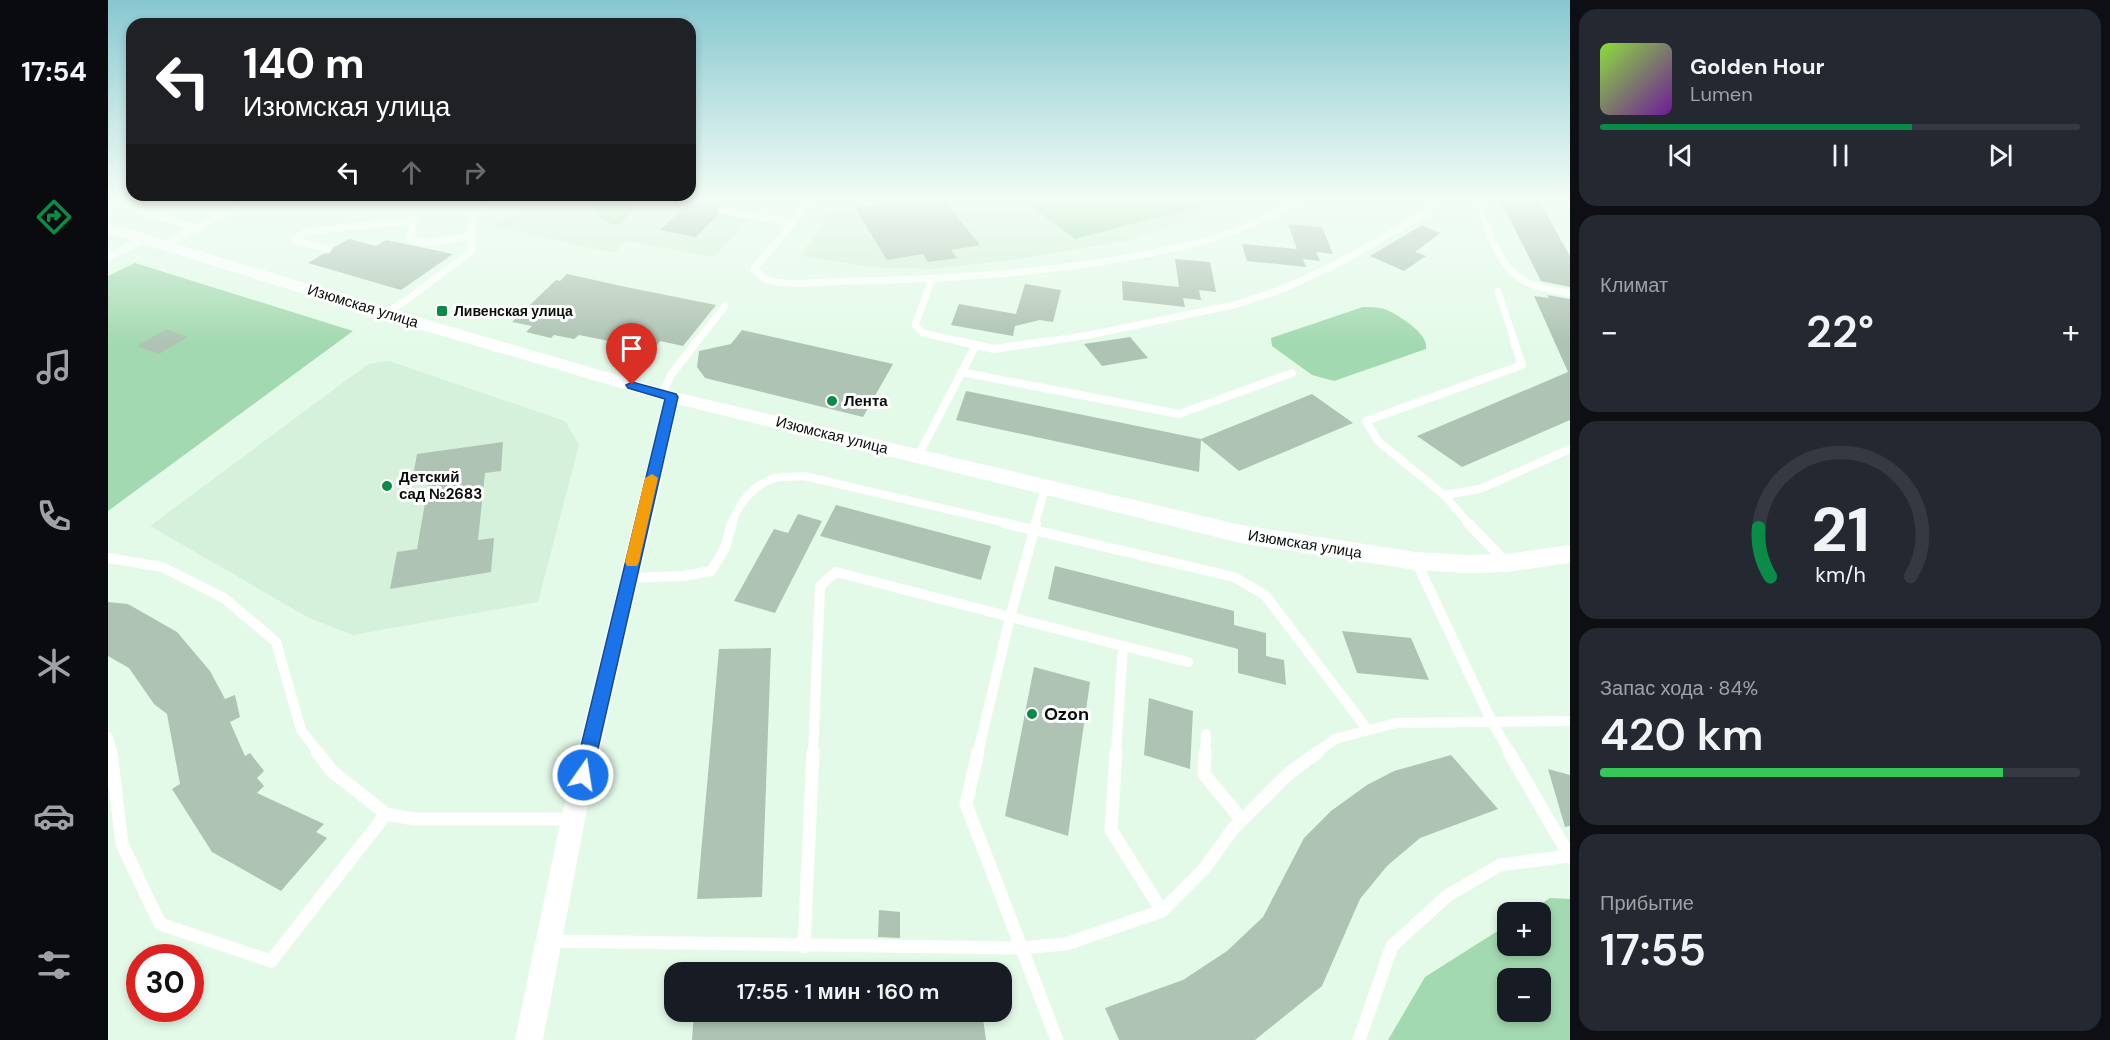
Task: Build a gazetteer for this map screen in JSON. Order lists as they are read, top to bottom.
{
  "streets": {
    "street": ["Изюмская улица"]
  },
  "places": {
    "transit": ["Ливенская улица"],
    "other": ["Лента", "Детский сад №2683", "Ozon"]
  },
  "page": {
    "tabs": "17:54",
    "turn": ["140 m", "Изюмская улица"],
    "song": ["Golden Hour", "Lumen"],
    "tile": [
      "Климат",
      ["Запас хода · 84%", "420 km"],
      ["Прибытие", "17:55"]
    ],
    "heat": ["−", "22°", "+"],
    "map_buttons": ["+", "−"],
    "limit": "30",
    "trip": "17:55 · 1 мин · 160 m",
    "gauge": ["21", "km/h"]
  }
}
